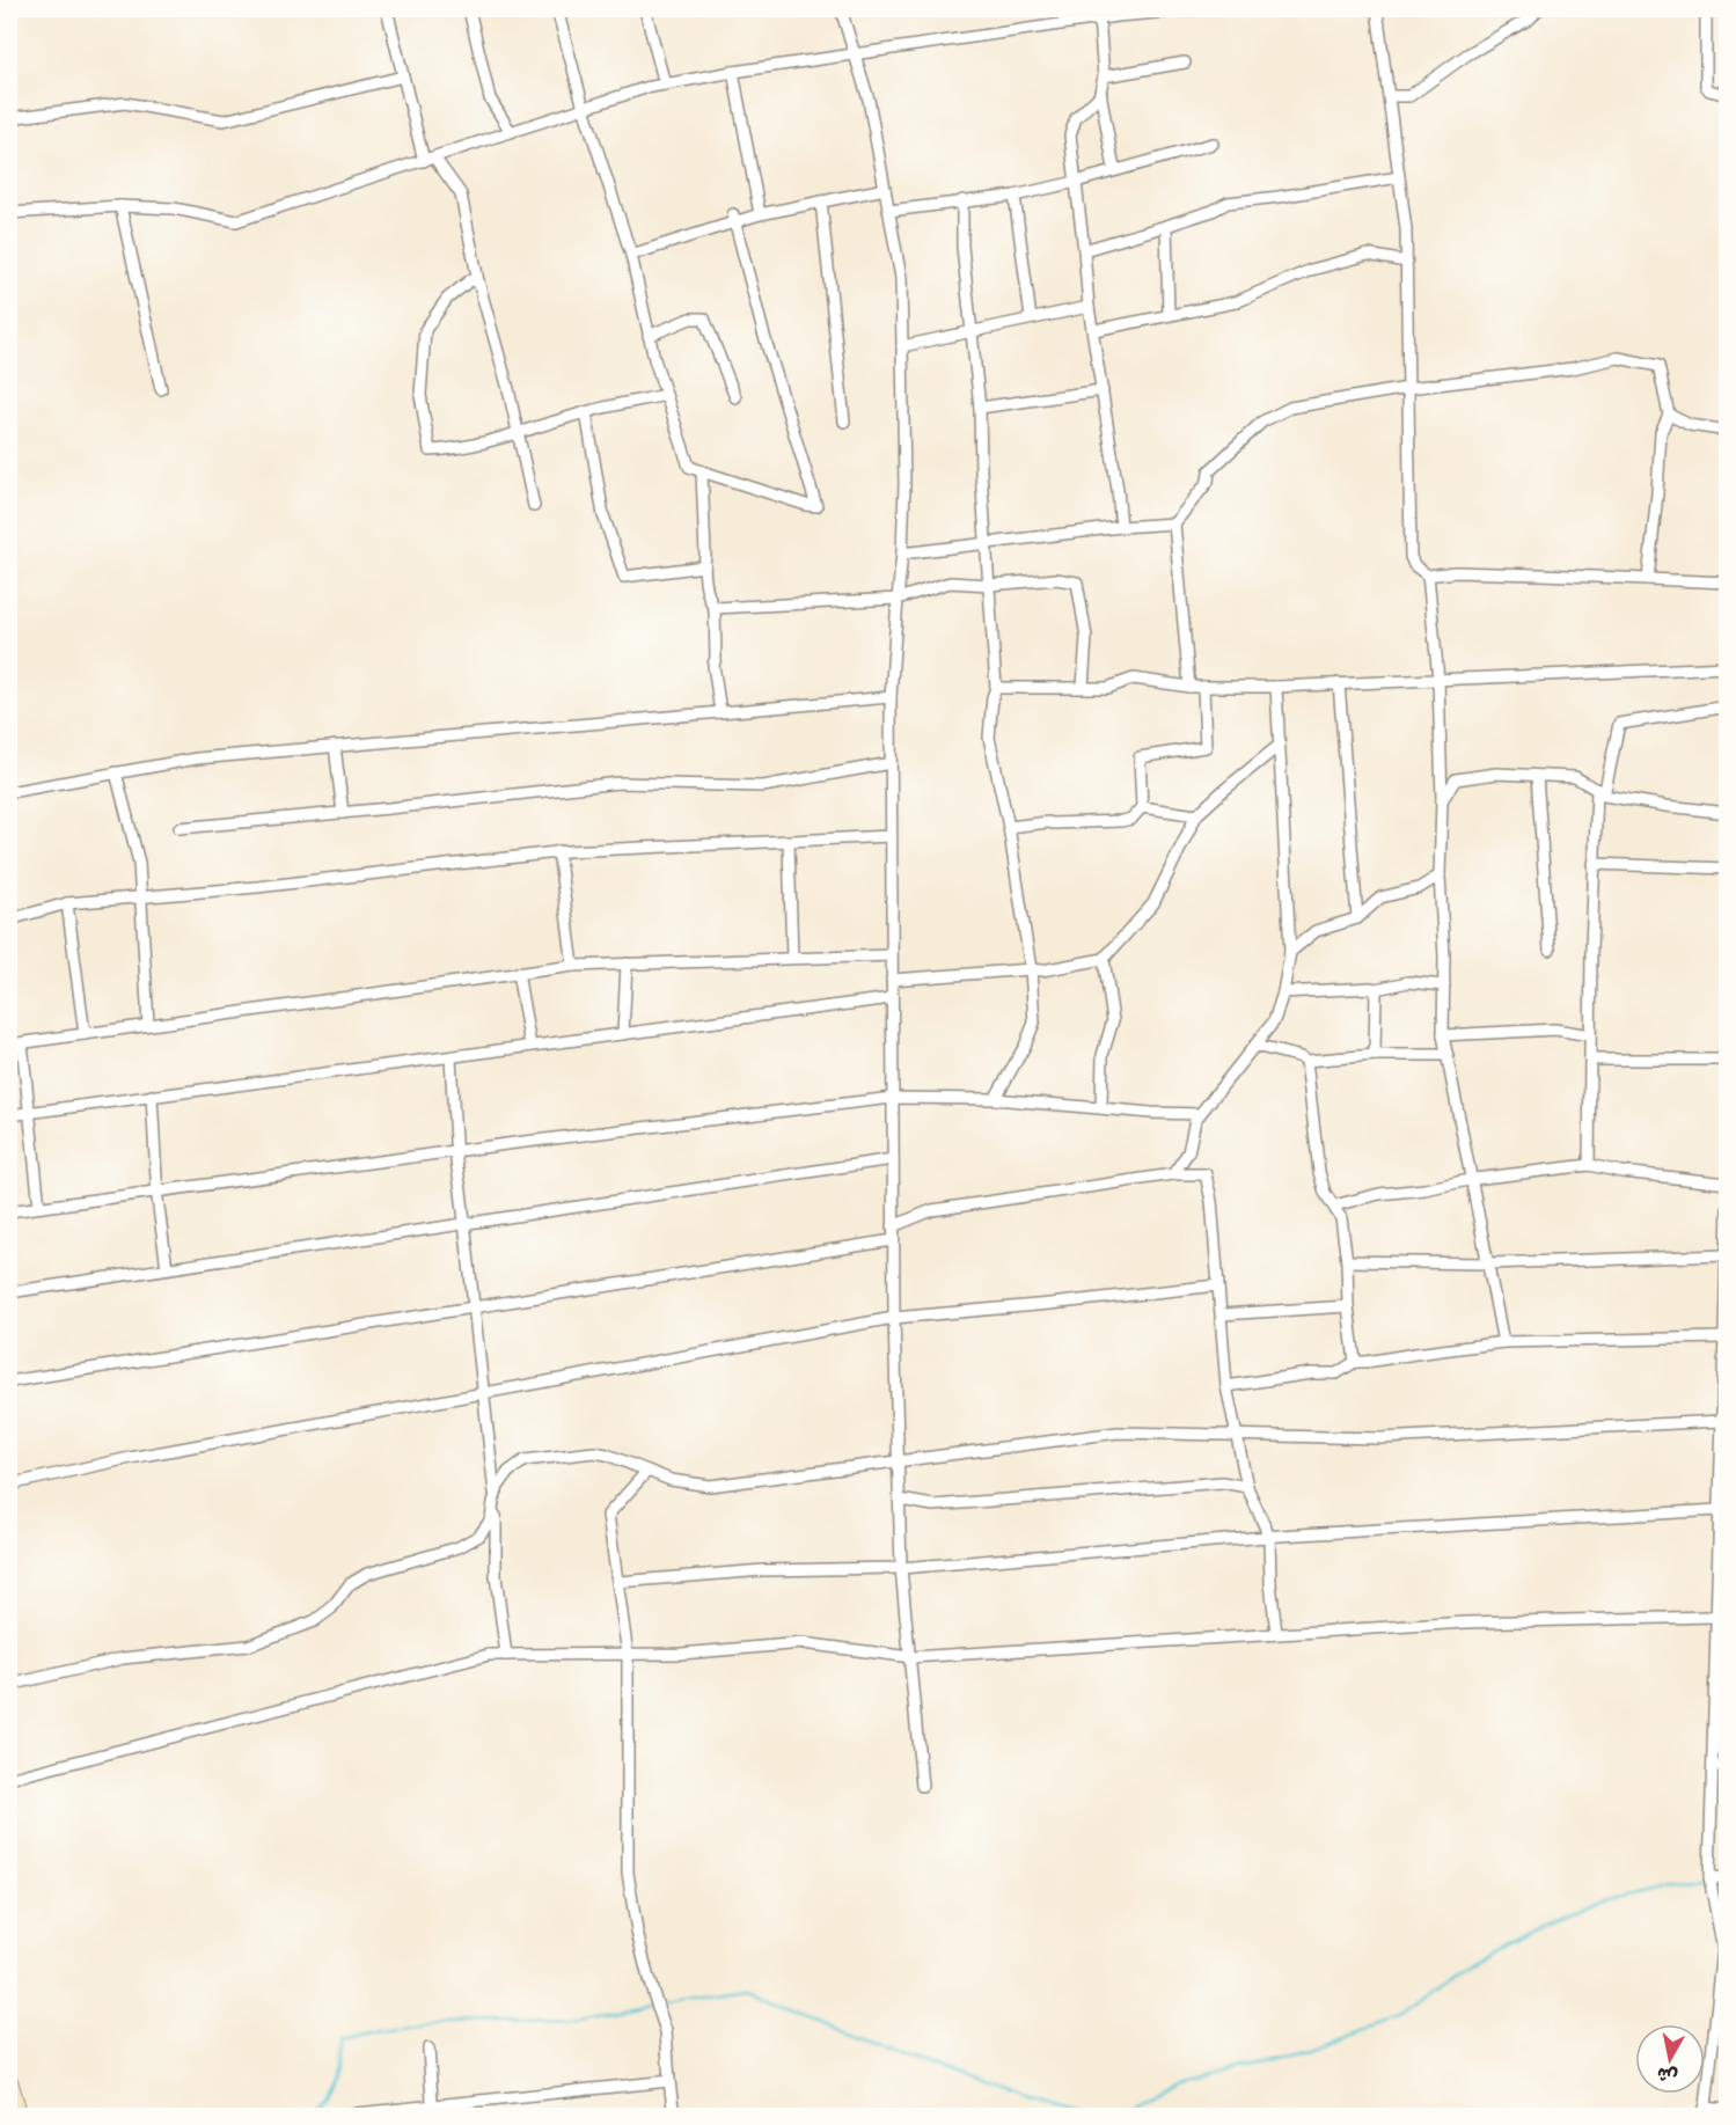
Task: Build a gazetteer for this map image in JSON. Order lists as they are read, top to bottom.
{
  "north": "bottom"
}
